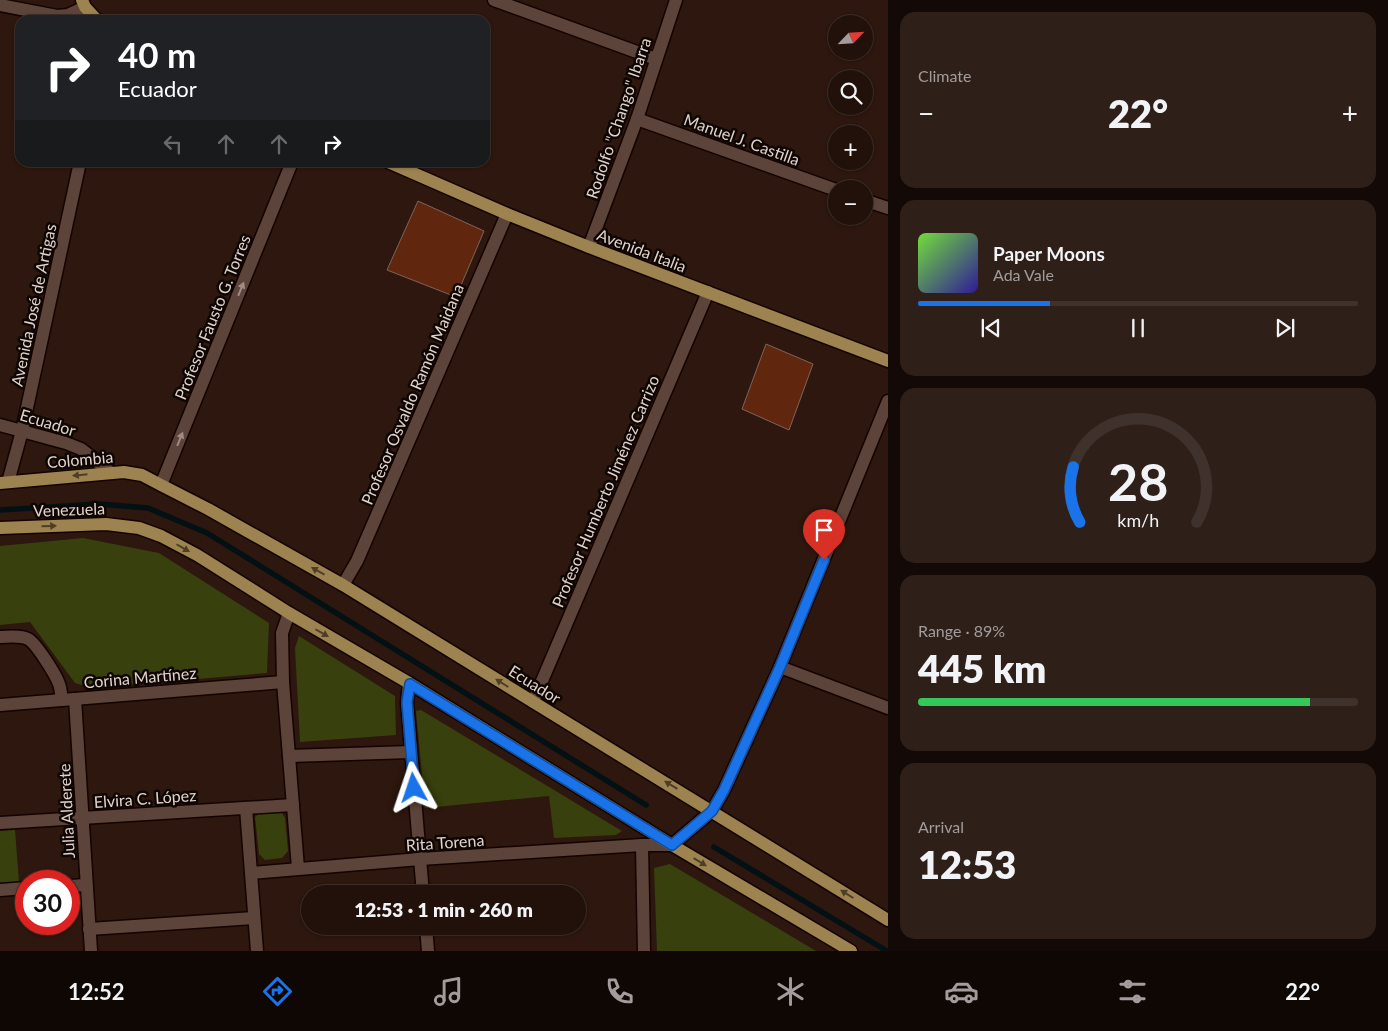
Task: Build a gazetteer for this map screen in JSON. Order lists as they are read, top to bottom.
{
  "streets": {
    "main road": [
      "Avenida Italia",
      "Ecuador",
      "Colombia",
      "Venezuela"
    ],
    "street": [
      "Rodolfo \"Chango\" Ibarra",
      "Manuel J. Castilla",
      "Avenida José de Artigas",
      "Profesor Fausto G. Torres",
      "Profesor Osvaldo Ramón Maidana",
      "Profesor Humberto Jiménez Carrizo",
      "Corina Martínez",
      "Elvira C. López",
      "Julia Alderete",
      "Rita Torena"
    ]
  },
  "crossings": [
    ["Rodolfo \"Chango\" Ibarra", "Manuel J. Castilla"],
    ["Rodolfo \"Chango\" Ibarra", "Avenida Italia"],
    ["Avenida Italia", "Profesor Osvaldo Ramón Maidana"],
    ["Avenida Italia", "Profesor Humberto Jiménez Carrizo"],
    ["Avenida José de Artigas", "Ecuador"],
    ["Avenida José de Artigas", "Colombia"],
    ["Profesor Fausto G. Torres", "Ecuador"],
    ["Profesor Fausto G. Torres", "Colombia"],
    ["Profesor Osvaldo Ramón Maidana", "Ecuador"],
    ["Ecuador", "Colombia"],
    ["Ecuador", "Profesor Humberto Jiménez Carrizo"],
    ["Corina Martínez", "Julia Alderete"],
    ["Elvira C. López", "Julia Alderete"]
  ],
  "one_way": [
    "Profesor Fausto G. Torres",
    "Ecuador",
    "Colombia",
    "Venezuela"
  ],
  "north": "top right",
  "page": {
    "tile": [
      "Climate",
      ["Range · 89%", "445 km"],
      ["Arrival", "12:53"]
    ],
    "map_buttons": ["+", "−"],
    "turn": ["40 m", "Ecuador"],
    "heat": ["−", "22°", "+"],
    "song": ["Paper Moons", "Ada Vale"],
    "limit": "30",
    "trip": "12:53 · 1 min · 260 m",
    "tabs": ["12:52", "22°"],
    "gauge": ["28", "km/h"]
  }
}
